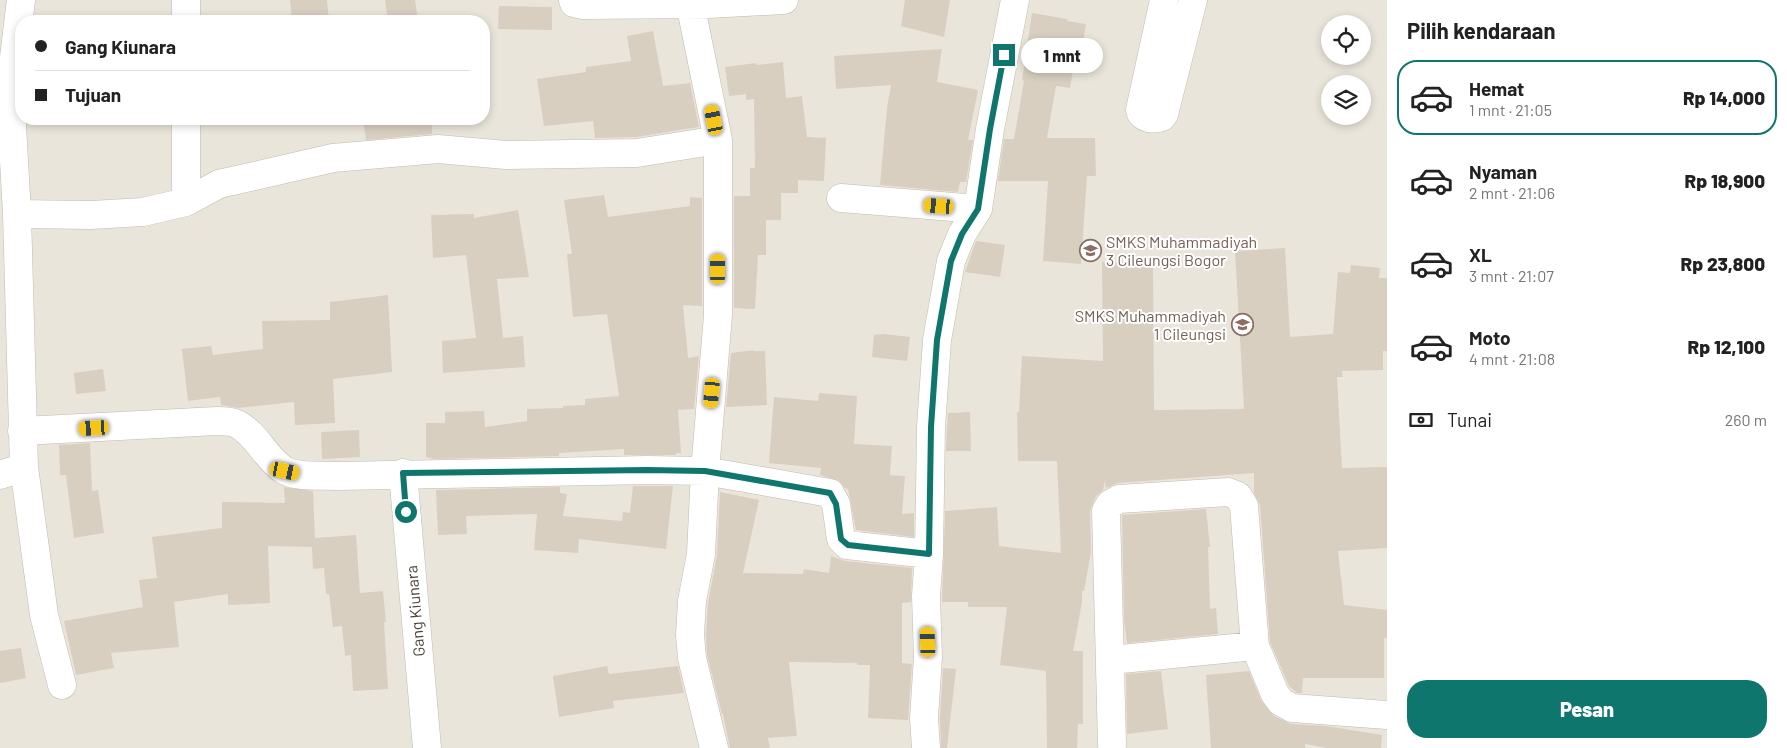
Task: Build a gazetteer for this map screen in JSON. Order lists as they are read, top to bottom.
{
  "streets": {
    "street": ["Gang Kiunara"]
  },
  "places": {
    "school or university": ["SMKS Muhammadiyah 3 Cileungsi Bogor", "SMKS Muhammadiyah 1 Cileungsi"]
  },
  "page": {
    "heading": "Pilih kendaraan",
    "banner": ["Gang Kiunara", "Tujuan"],
    "bubble": "1 mnt",
    "list": [
      {
        "name": "Hemat",
        "note": "1 mnt · 21:05",
        "value": "Rp 14,000"
      },
      {
        "name": "Nyaman",
        "note": "2 mnt · 21:06",
        "value": "Rp 18,900"
      },
      {
        "name": "XL",
        "note": "3 mnt · 21:07",
        "value": "Rp 23,800"
      },
      {
        "name": "Moto",
        "note": "4 mnt · 21:08",
        "value": "Rp 12,100"
      }
    ],
    "pay": ["Tunai", "260 m"],
    "buttons": "Pesan"
  }
}
